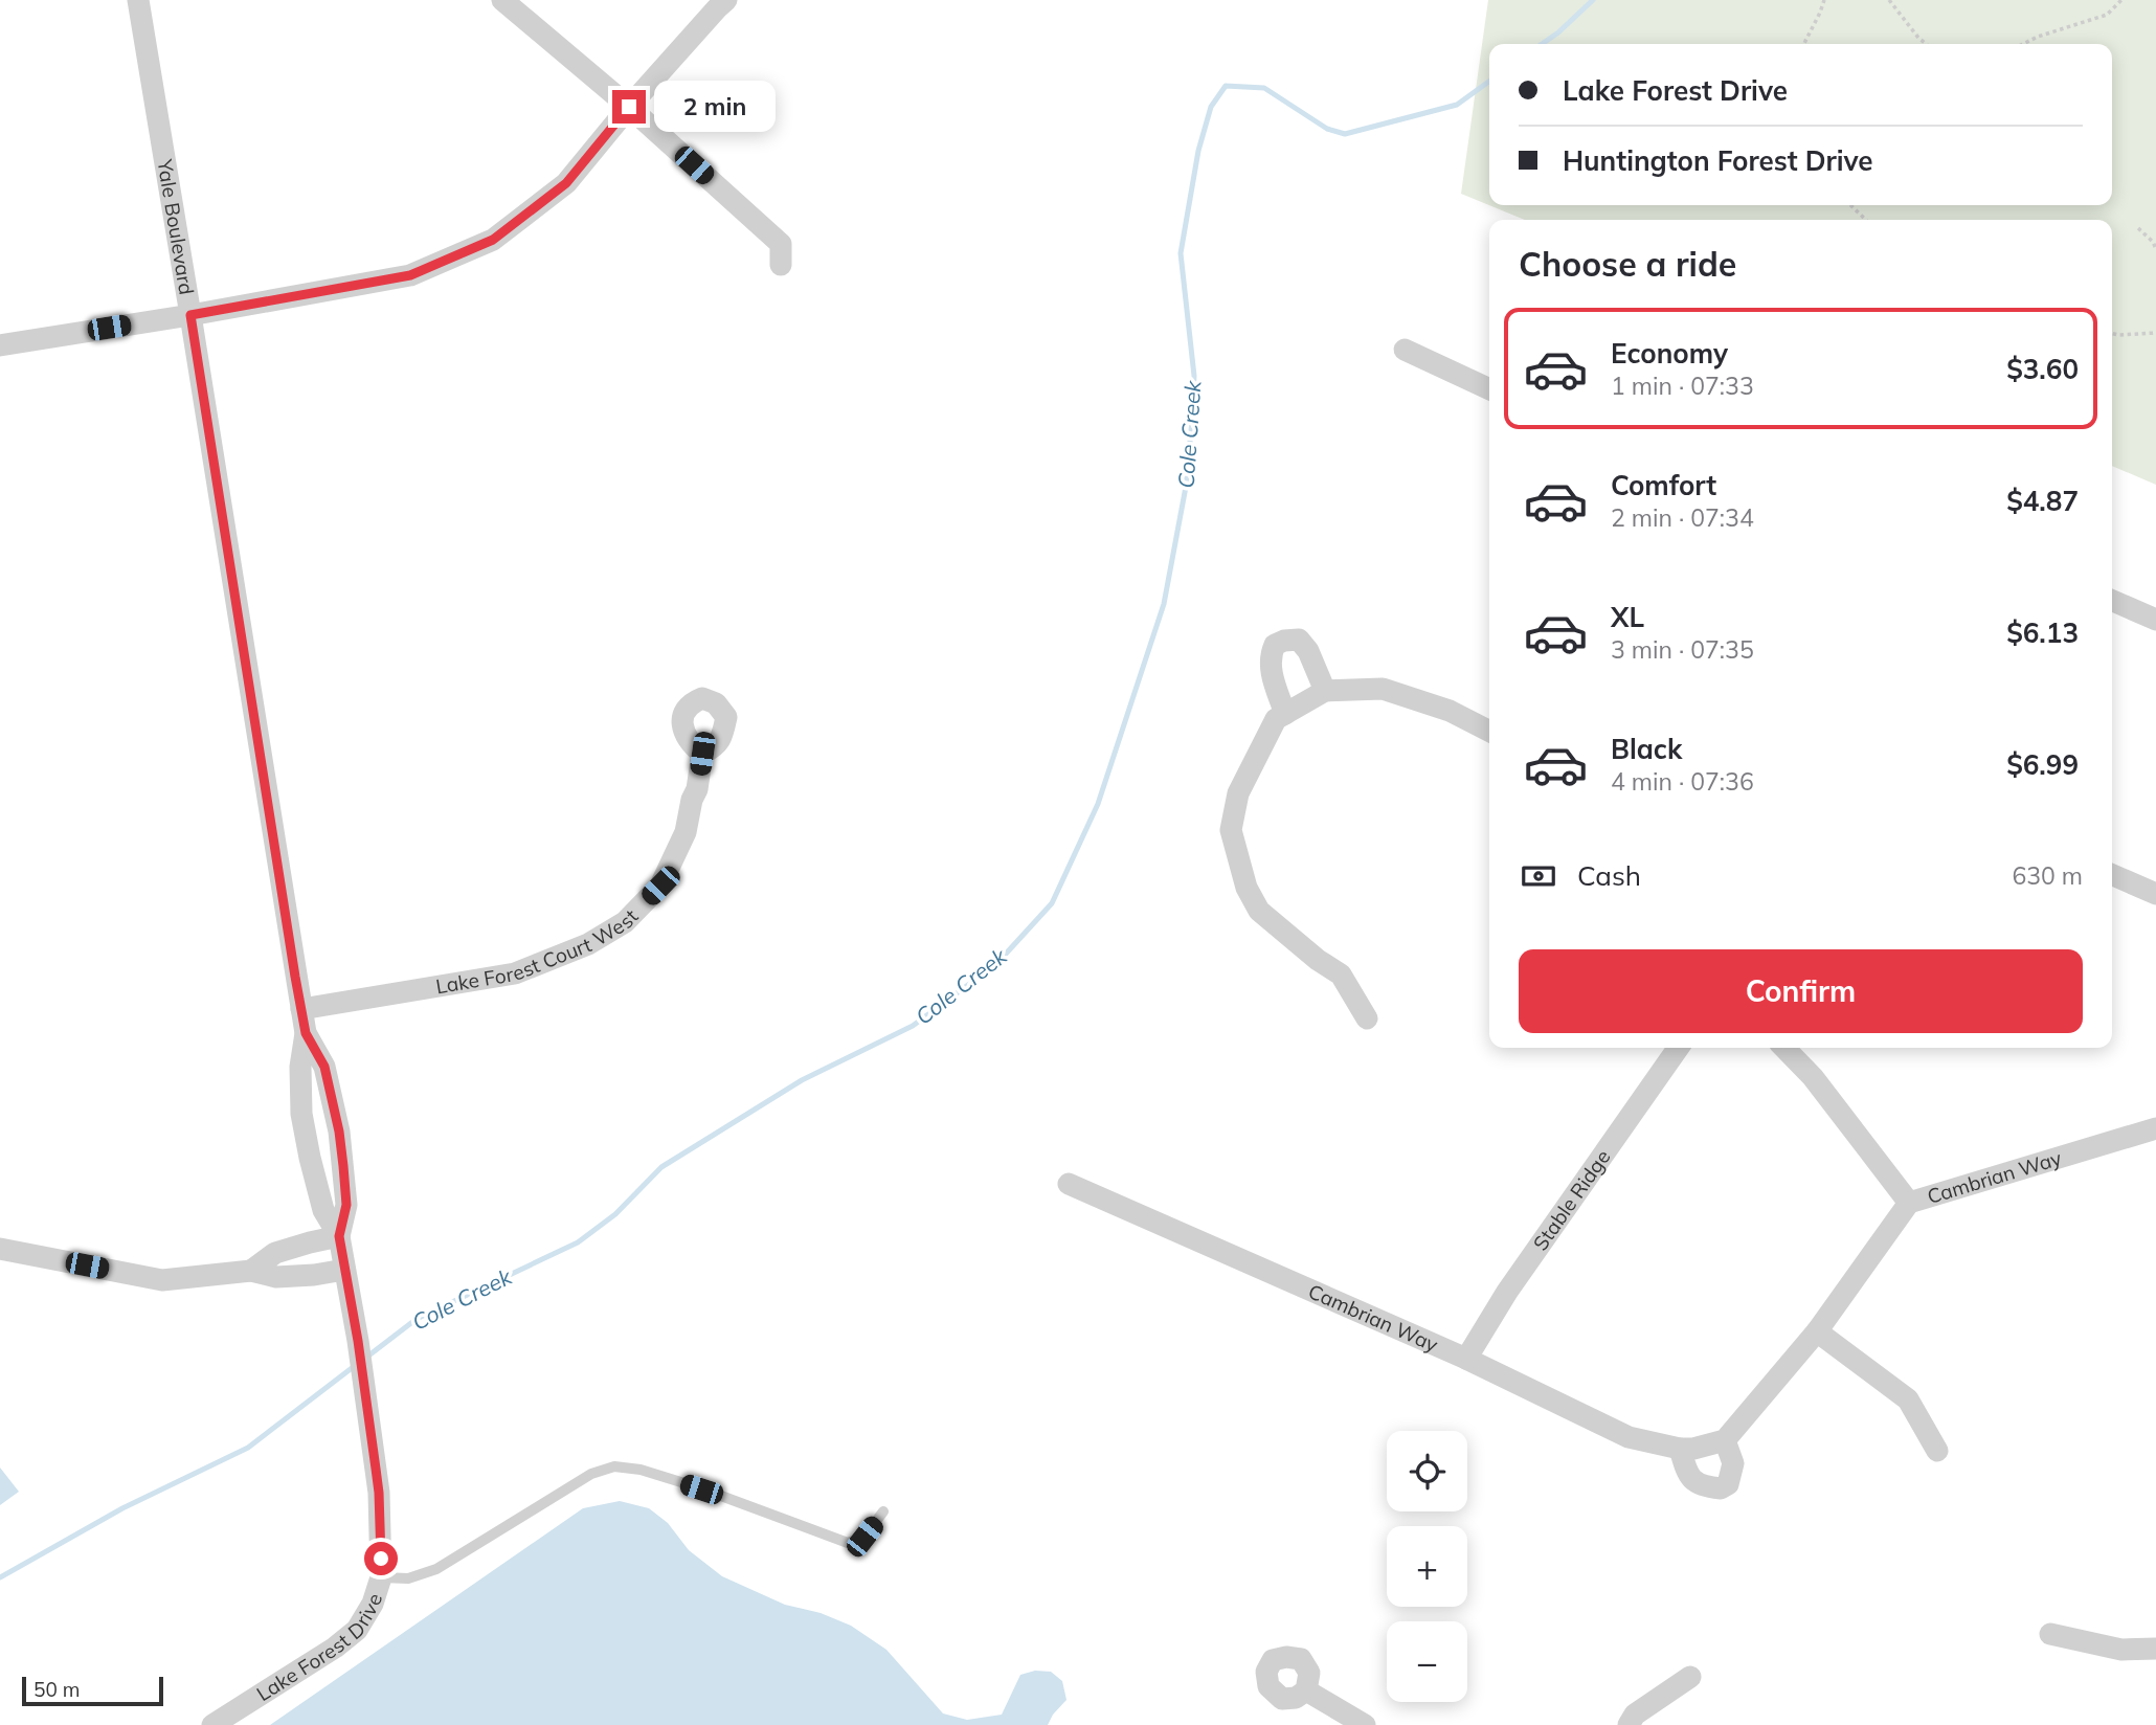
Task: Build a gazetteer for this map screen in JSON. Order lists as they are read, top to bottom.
{
  "streets": {
    "street": [
      "Yale Boulevard",
      "Lake Forest Court West",
      "Cambrian Way",
      "Stable Ridge",
      "Lake Forest Drive"
    ]
  },
  "crossings": [
    ["Yale Boulevard", "Lake Forest Drive"],
    ["Lake Forest Court West", "Lake Forest Drive"],
    ["Cambrian Way", "Stable Ridge"]
  ],
  "water": ["Cole Creek"],
  "scale_bar": "50 m",
  "page": {
    "banner": ["Lake Forest Drive", "Huntington Forest Drive"],
    "bubble": "2 min",
    "heading": "Choose a ride",
    "list": [
      {
        "name": "Economy",
        "note": "1 min · 07:33",
        "value": "$3.60"
      },
      {
        "name": "Comfort",
        "note": "2 min · 07:34",
        "value": "$4.87"
      },
      {
        "name": "XL",
        "note": "3 min · 07:35",
        "value": "$6.13"
      },
      {
        "name": "Black",
        "note": "4 min · 07:36",
        "value": "$6.99"
      }
    ],
    "pay": ["Cash", "630 m"],
    "buttons": "Confirm",
    "map_buttons": ["+", "−"],
    "scale": "50 m"
  }
}
